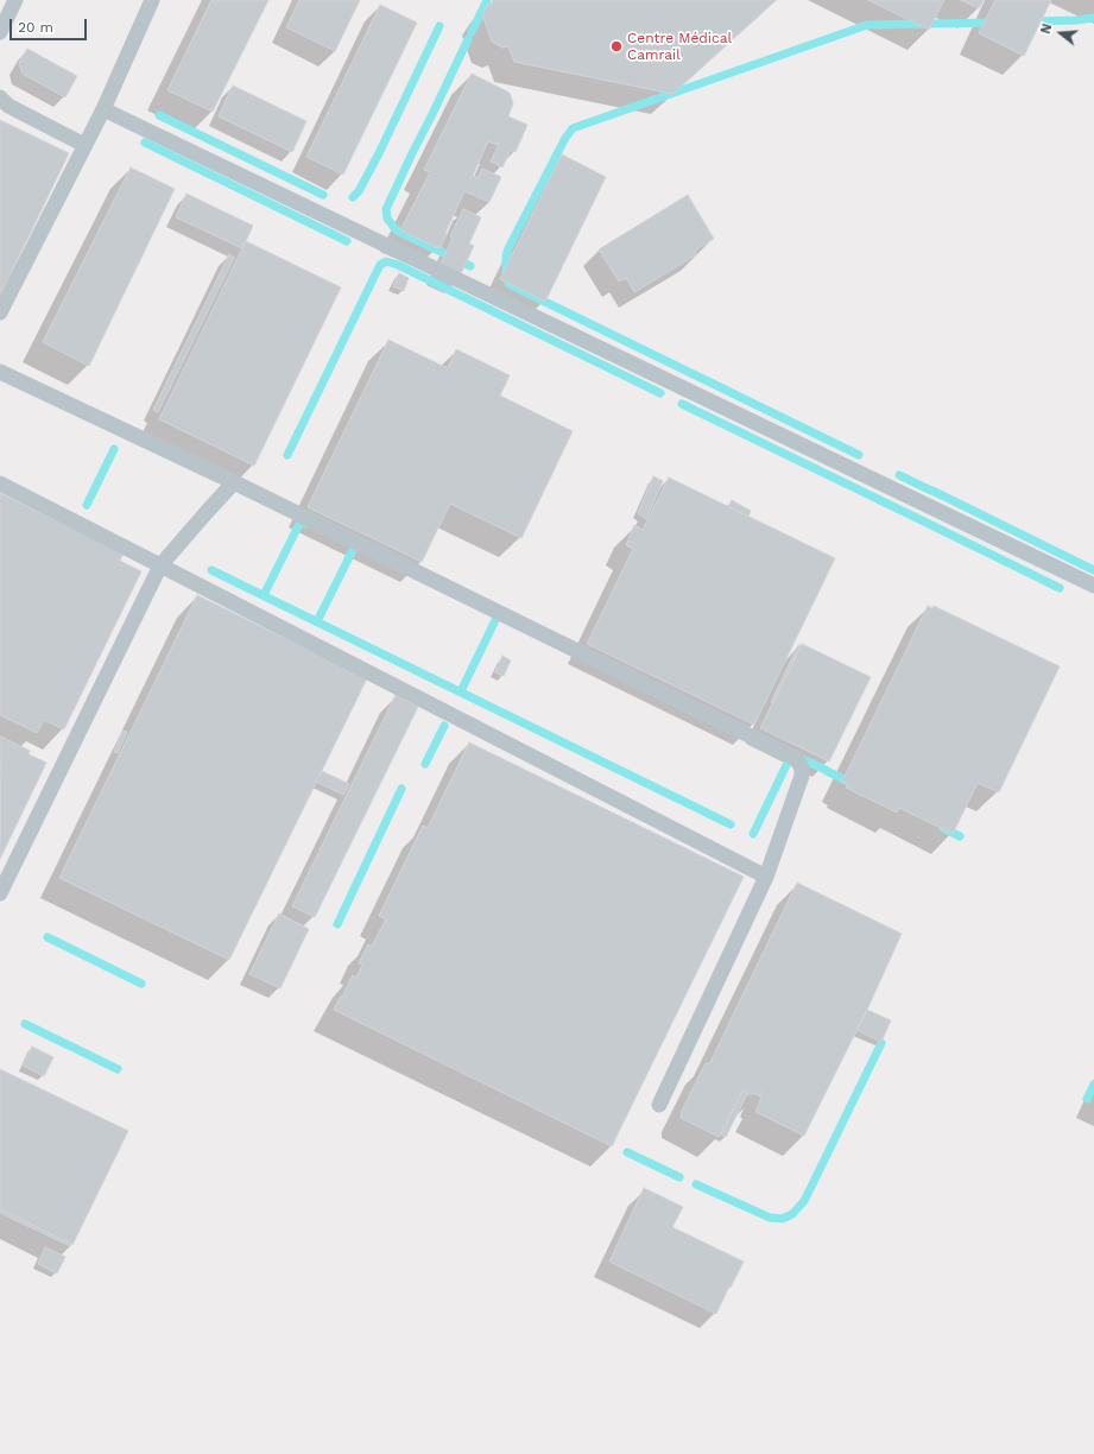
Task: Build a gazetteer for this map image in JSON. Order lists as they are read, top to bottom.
{
  "places": ["Centre Médical Camrail"],
  "scale_bar": "20 m",
  "north": "left"
}
